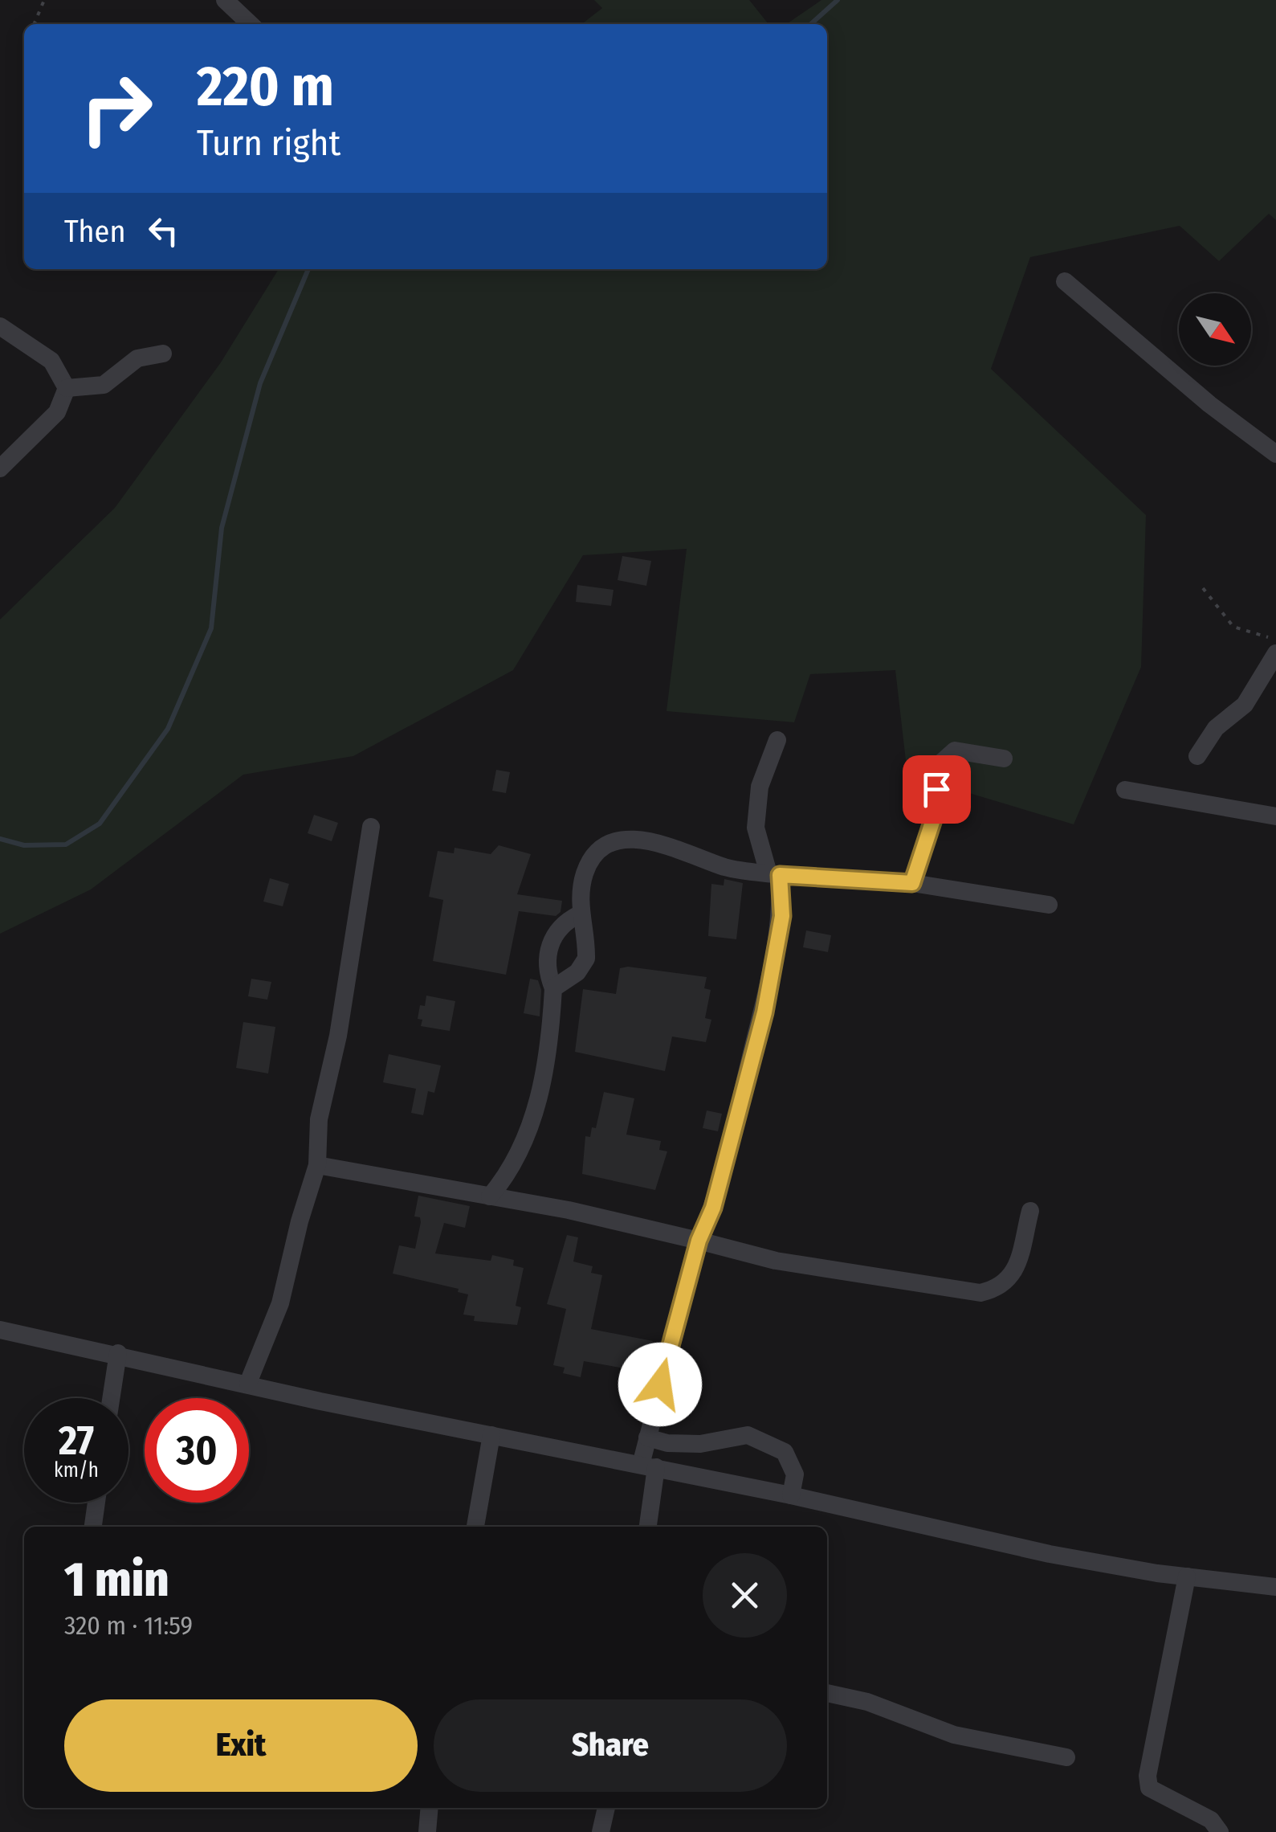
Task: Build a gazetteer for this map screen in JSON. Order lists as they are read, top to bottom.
{
  "north": "bottom right",
  "page": {
    "turn": ["220 m", "Turn right"],
    "then": "Then",
    "speed": "27 km/h",
    "limit": "30",
    "heading": ["1 min", "320 m · 11:59"],
    "buttons": ["Exit", "Share"]
  }
}
